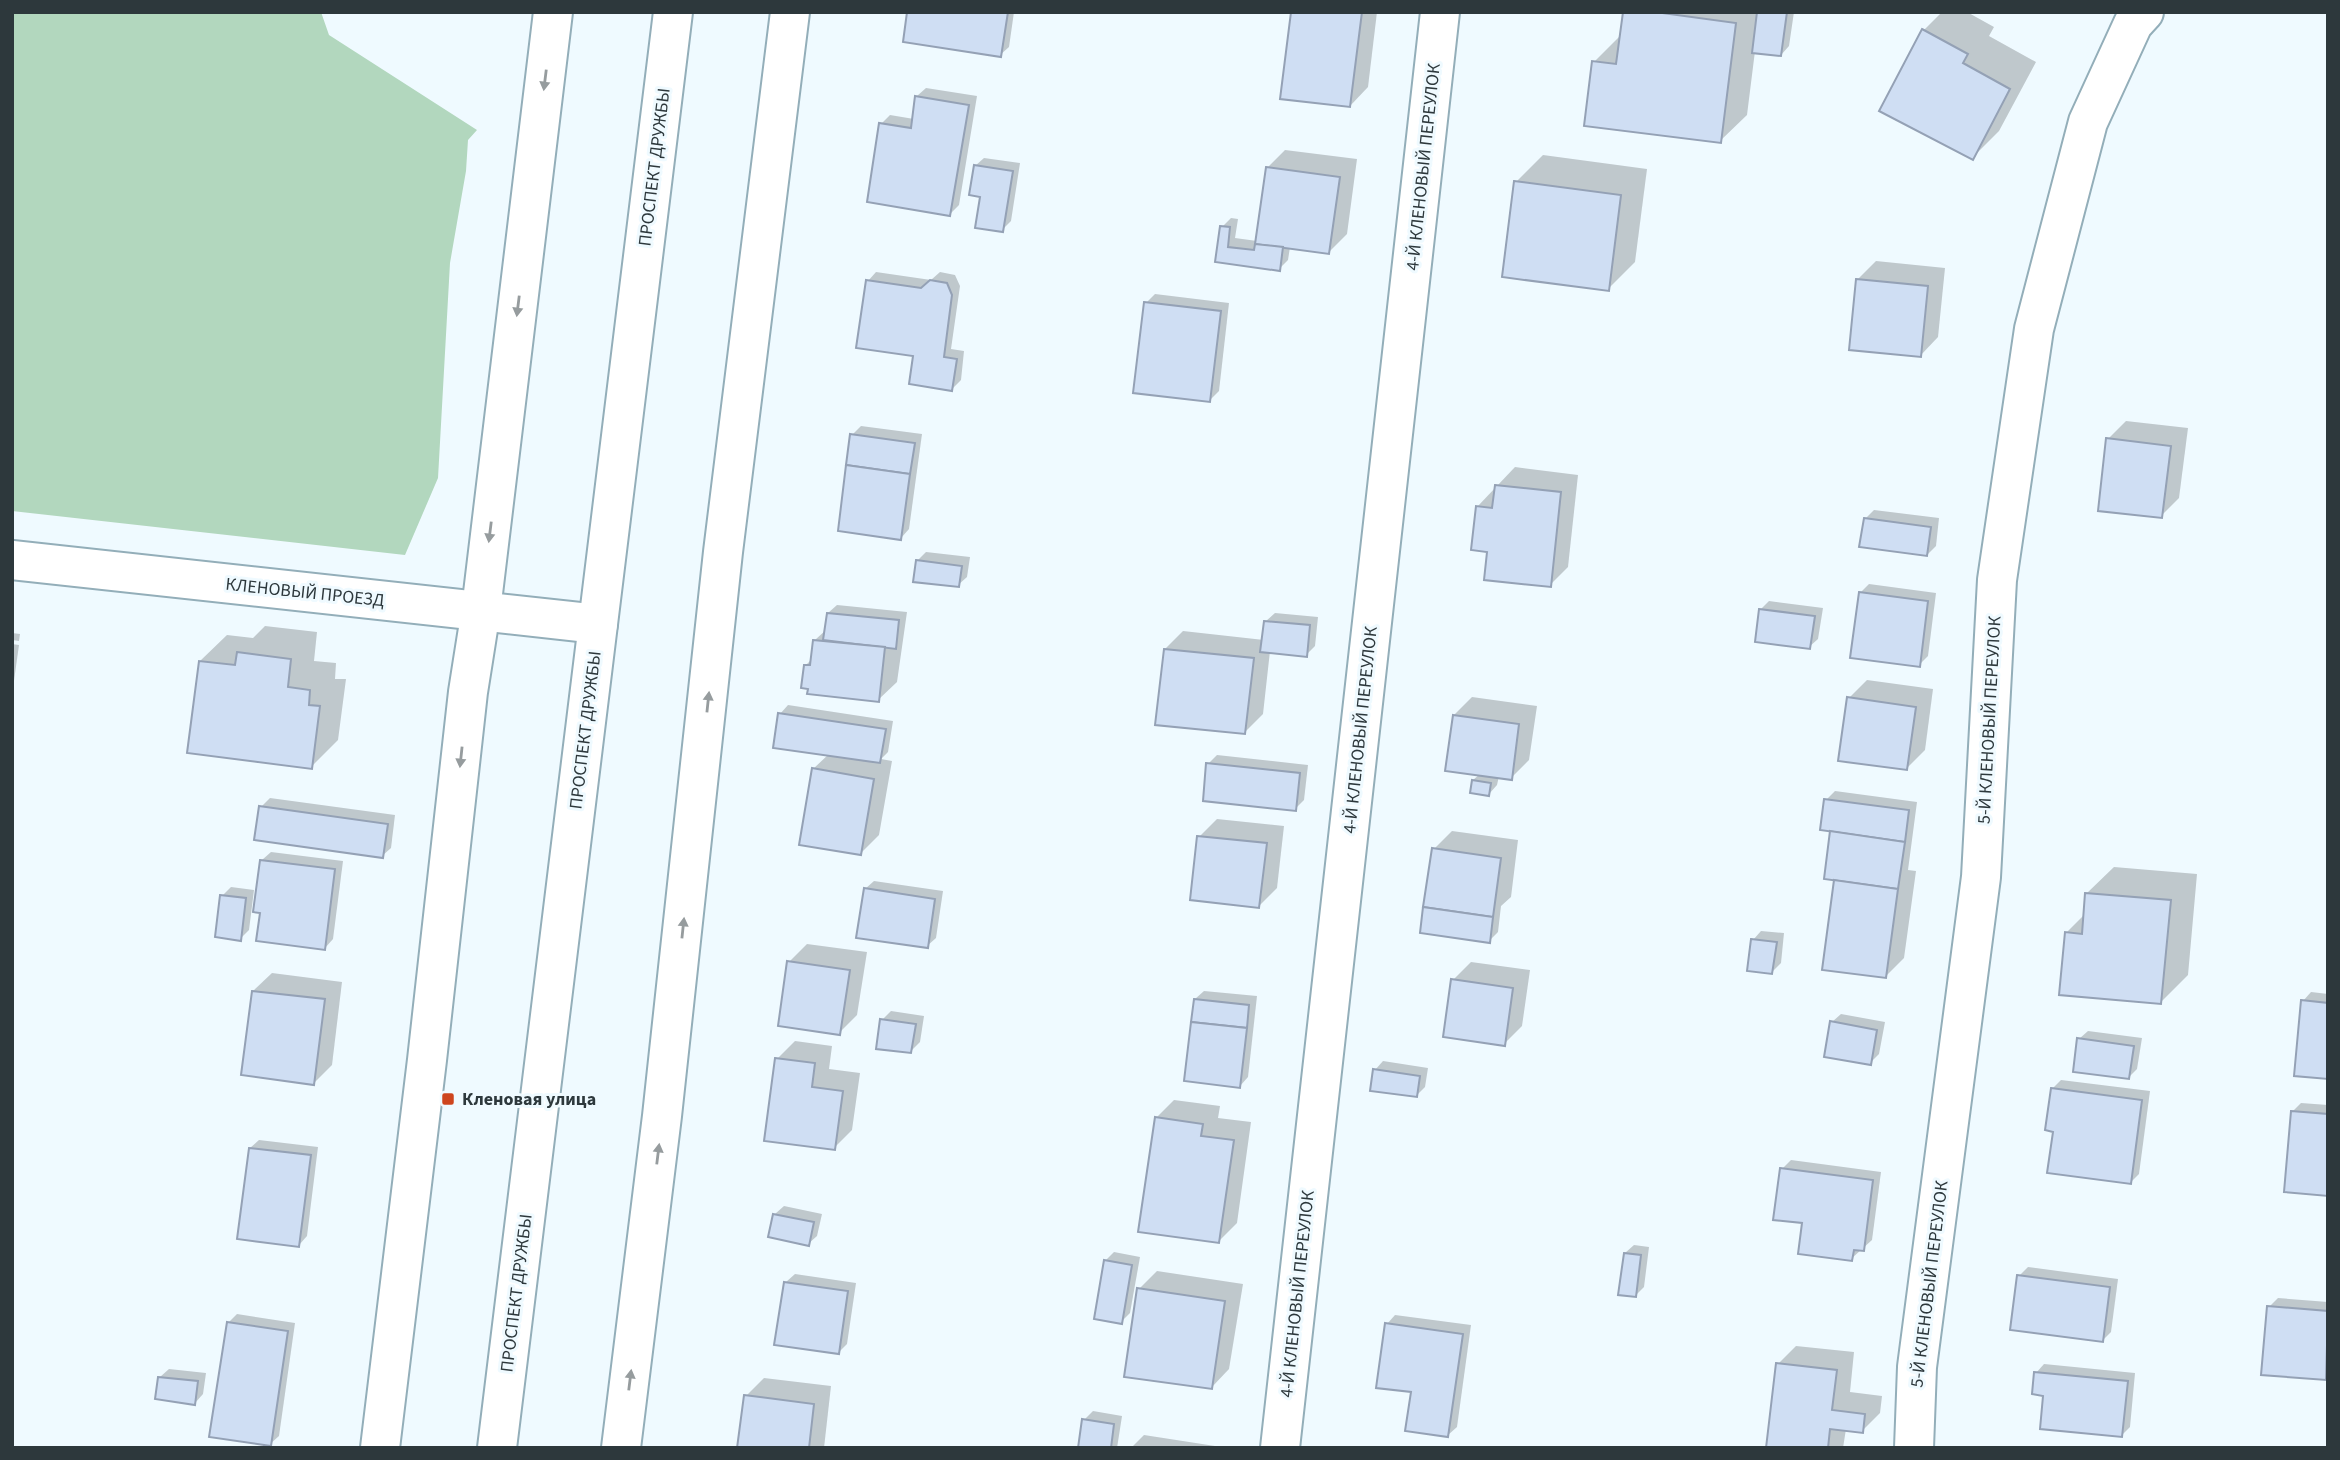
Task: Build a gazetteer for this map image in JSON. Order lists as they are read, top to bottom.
{
  "streets": {
    "street": [
      "ПРОСПЕКТ ДРУЖБЫ",
      "4-Й КЛЕНОВЫЙ ПЕРЕУЛОК",
      "КЛЕНОВЫЙ ПРОЕЗД",
      "5-Й КЛЕНОВЫЙ ПЕРЕУЛОК"
    ]
  },
  "crossings": [
    ["ПРОСПЕКТ ДРУЖБЫ", "КЛЕНОВЫЙ ПРОЕЗД"]
  ],
  "places": {
    "transit": ["Кленовая улица"]
  }
}
